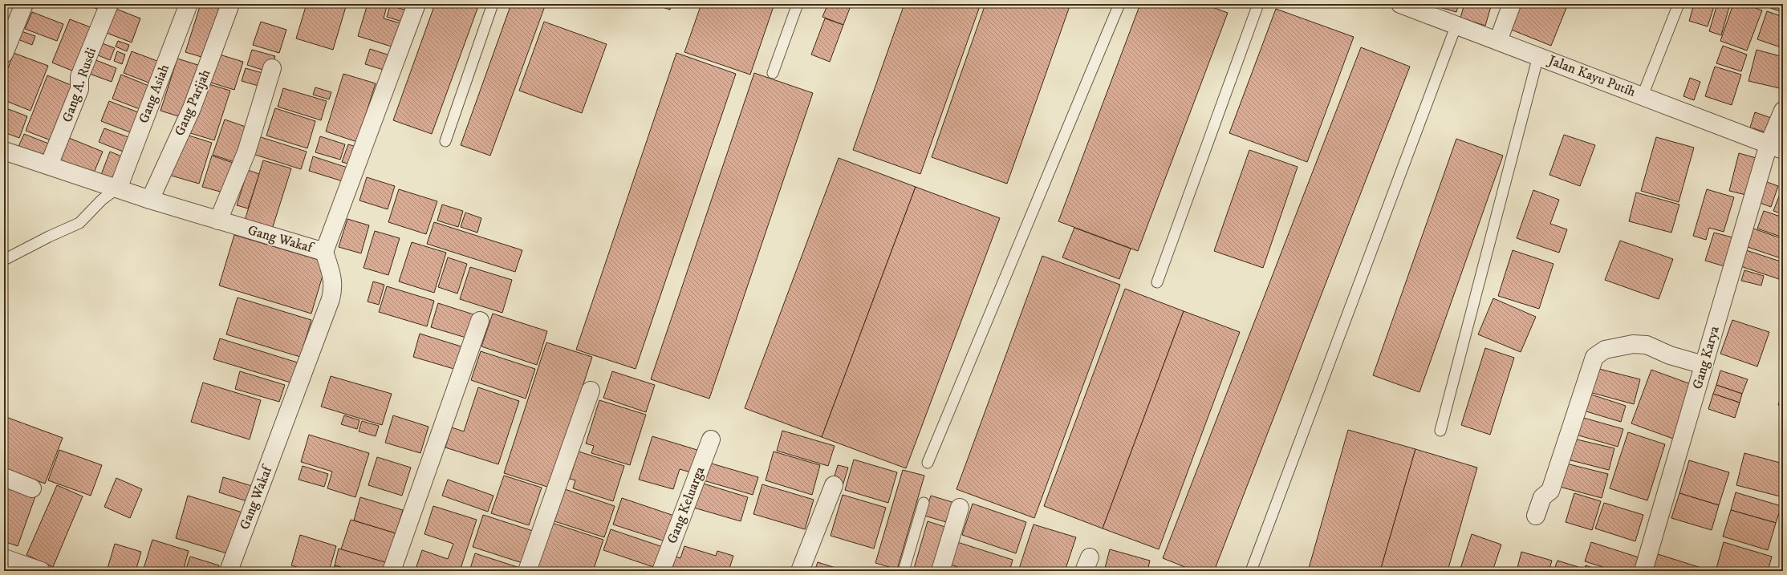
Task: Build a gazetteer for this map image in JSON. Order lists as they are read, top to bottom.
{
  "streets": {
    "street": [
      "Jalan Kayu Putih",
      "Gang A. Rusdi",
      "Gang Asiah",
      "Gang Parijah",
      "Gang Wakaf",
      "Gang Karya",
      "Gang Keluarga"
    ]
  },
  "crossings": [
    ["Jalan Kayu Putih", "Gang Karya"],
    ["Gang A. Rusdi", "Gang Wakaf"],
    ["Gang Asiah", "Gang Wakaf"],
    ["Gang Parijah", "Gang Wakaf"]
  ]
}
